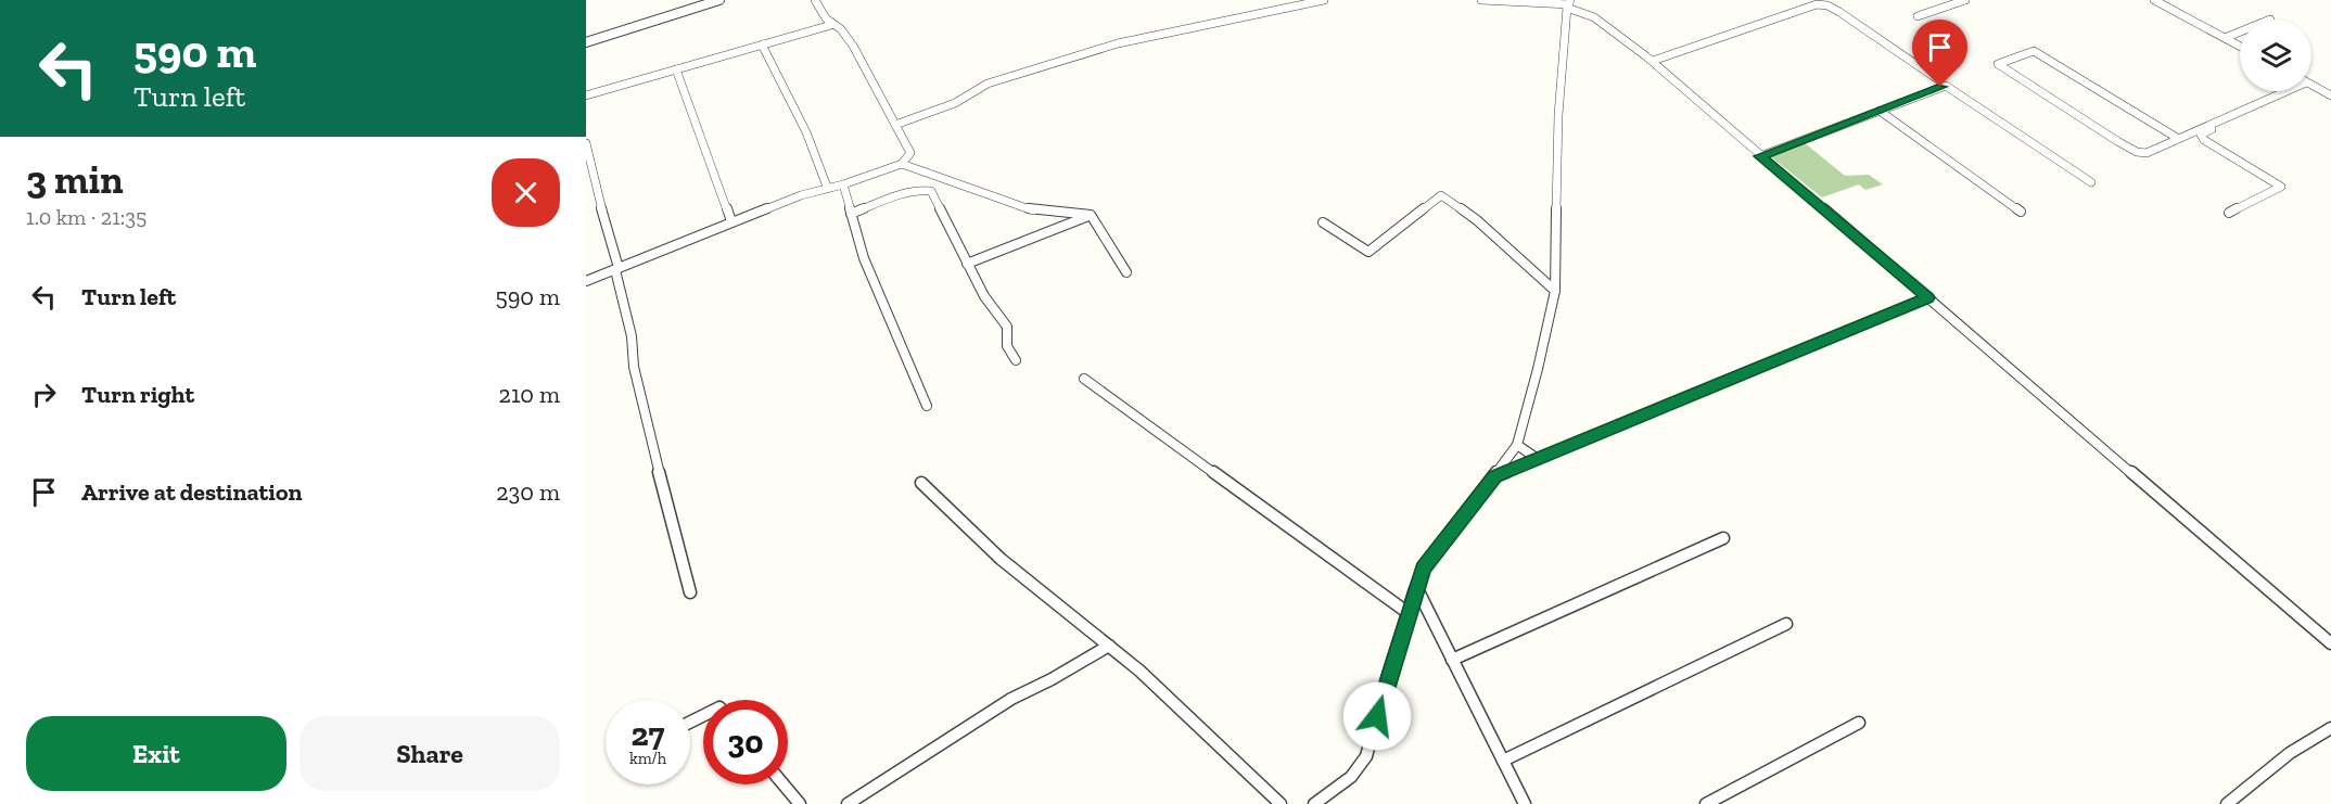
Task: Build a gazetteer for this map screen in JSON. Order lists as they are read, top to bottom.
{
  "page": {
    "turn": ["590 m", "Turn left"],
    "heading": ["3 min", "1.0 km · 21:35"],
    "list": [
      {
        "name": "Turn left",
        "value": "590 m"
      },
      {
        "name": "Turn right",
        "value": "210 m"
      },
      {
        "name": "Arrive at destination",
        "value": "230 m"
      }
    ],
    "speed": "27 km/h",
    "limit": "30",
    "buttons": ["Exit", "Share"]
  }
}
